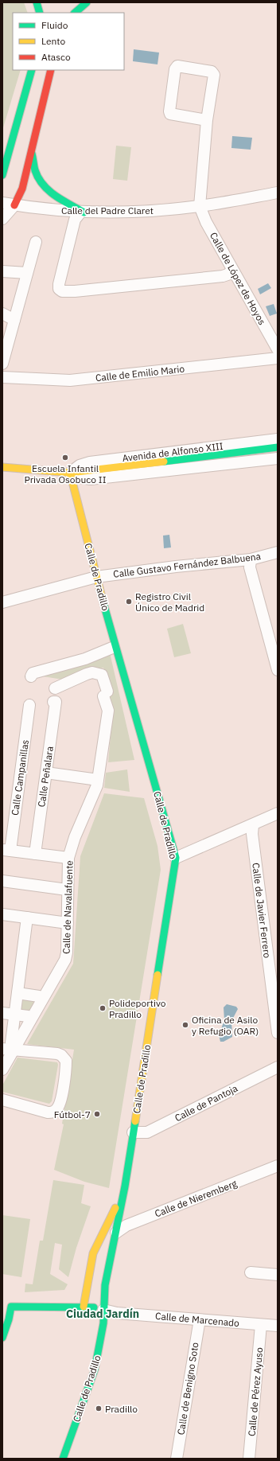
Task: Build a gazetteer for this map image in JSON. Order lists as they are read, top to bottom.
{
  "streets": {
    "main road": ["Avenida de Alfonso XIII", "Calle de Pradillo", "Calle de Marcenado"],
    "street": [
      "Calle del Padre Claret",
      "Calle de López de Hoyos",
      "Calle de Emilio Mario",
      "Calle Gustavo Fernández Balbuena",
      "Calle Peñalara",
      "Calle Campanillas",
      "Calle de Navalafuente",
      "Calle de Javier Ferrero",
      "Calle de Pantoja",
      "Calle de Nieremberg",
      "Calle de Benigno Soto",
      "Calle de Pérez Ayuso"
    ]
  },
  "crossings": [
    ["Calle del Padre Claret", "Calle de López de Hoyos"],
    ["Avenida de Alfonso XIII", "Calle de Pradillo"],
    ["Calle Gustavo Fernández Balbuena", "Calle de Pradillo"],
    ["Calle de Pradillo", "Calle de Pantoja"],
    ["Calle de Pradillo", "Calle de Nieremberg"],
    ["Calle de Pradillo", "Calle de Marcenado"],
    ["Calle de Marcenado", "Calle de Benigno Soto"],
    ["Calle de Marcenado", "Calle de Pérez Ayuso"]
  ],
  "districts": ["Ciudad Jardín"],
  "places": [
    "Escuela Infantil Privada Osobuco II",
    "Registro Civil Único de Madrid",
    "Polideportivo Pradillo",
    "Oficina de Asilo y Refugio (OAR)",
    "Fútbol-7",
    "Pradillo"
  ],
  "legend": ["Fluido", "Lento", "Atasco"]
}
